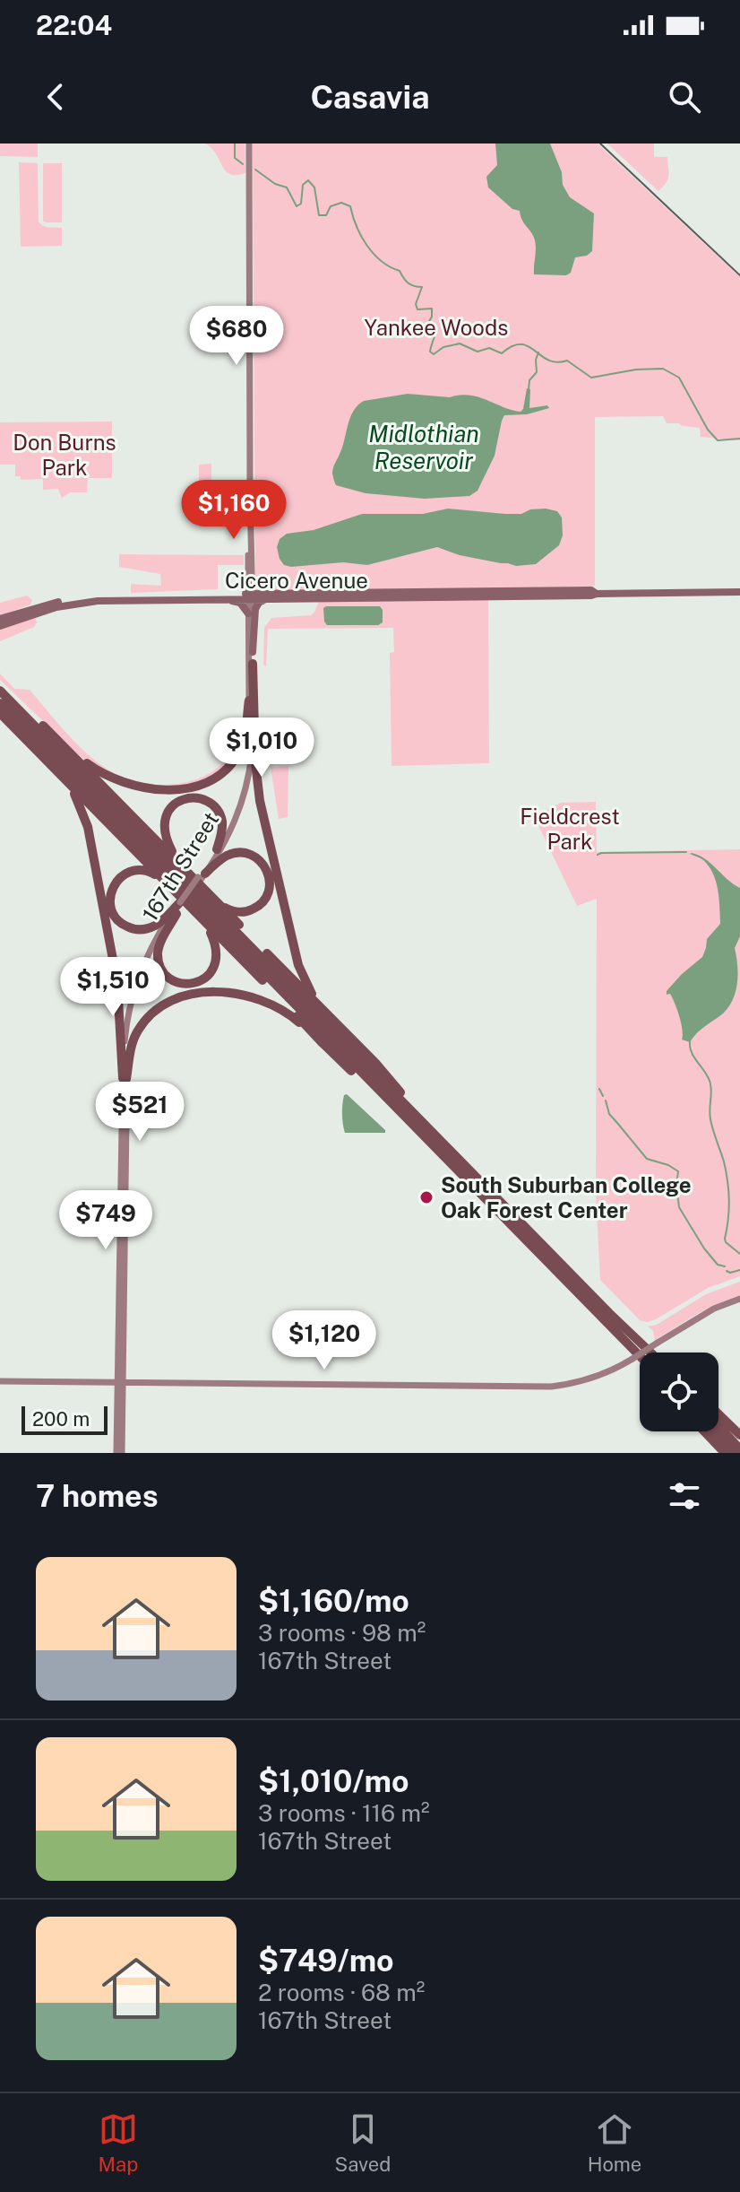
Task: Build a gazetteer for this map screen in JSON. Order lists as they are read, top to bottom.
{
  "streets": {
    "main road": ["Cicero Avenue", "167th Street"]
  },
  "crossings": [
    ["Cicero Avenue", "167th Street"]
  ],
  "water": ["Midlothian Reservoir"],
  "parks": ["Yankee Woods", "Don Burns Park", "Fieldcrest Park"],
  "places": ["South Suburban College Oak Forest Center"],
  "scale_bar": "200 m",
  "page": {
    "status": "22:04",
    "header": "Casavia",
    "price": [
      "$680",
      "$1,160",
      "$1,010",
      "$1,510",
      "$521",
      "$749",
      "$1,120"
    ],
    "scale": "200 m",
    "heading": "7 homes",
    "list": [
      {
        "name": "$1,160/mo",
        "note": "3 rooms · 98 m² · 167th Street"
      },
      {
        "name": "$1,010/mo",
        "note": "3 rooms · 116 m² · 167th Street"
      },
      {
        "name": "$749/mo",
        "note": "2 rooms · 68 m² · 167th Street"
      }
    ],
    "tabs": ["Map", "Saved", "Home"]
  }
}
